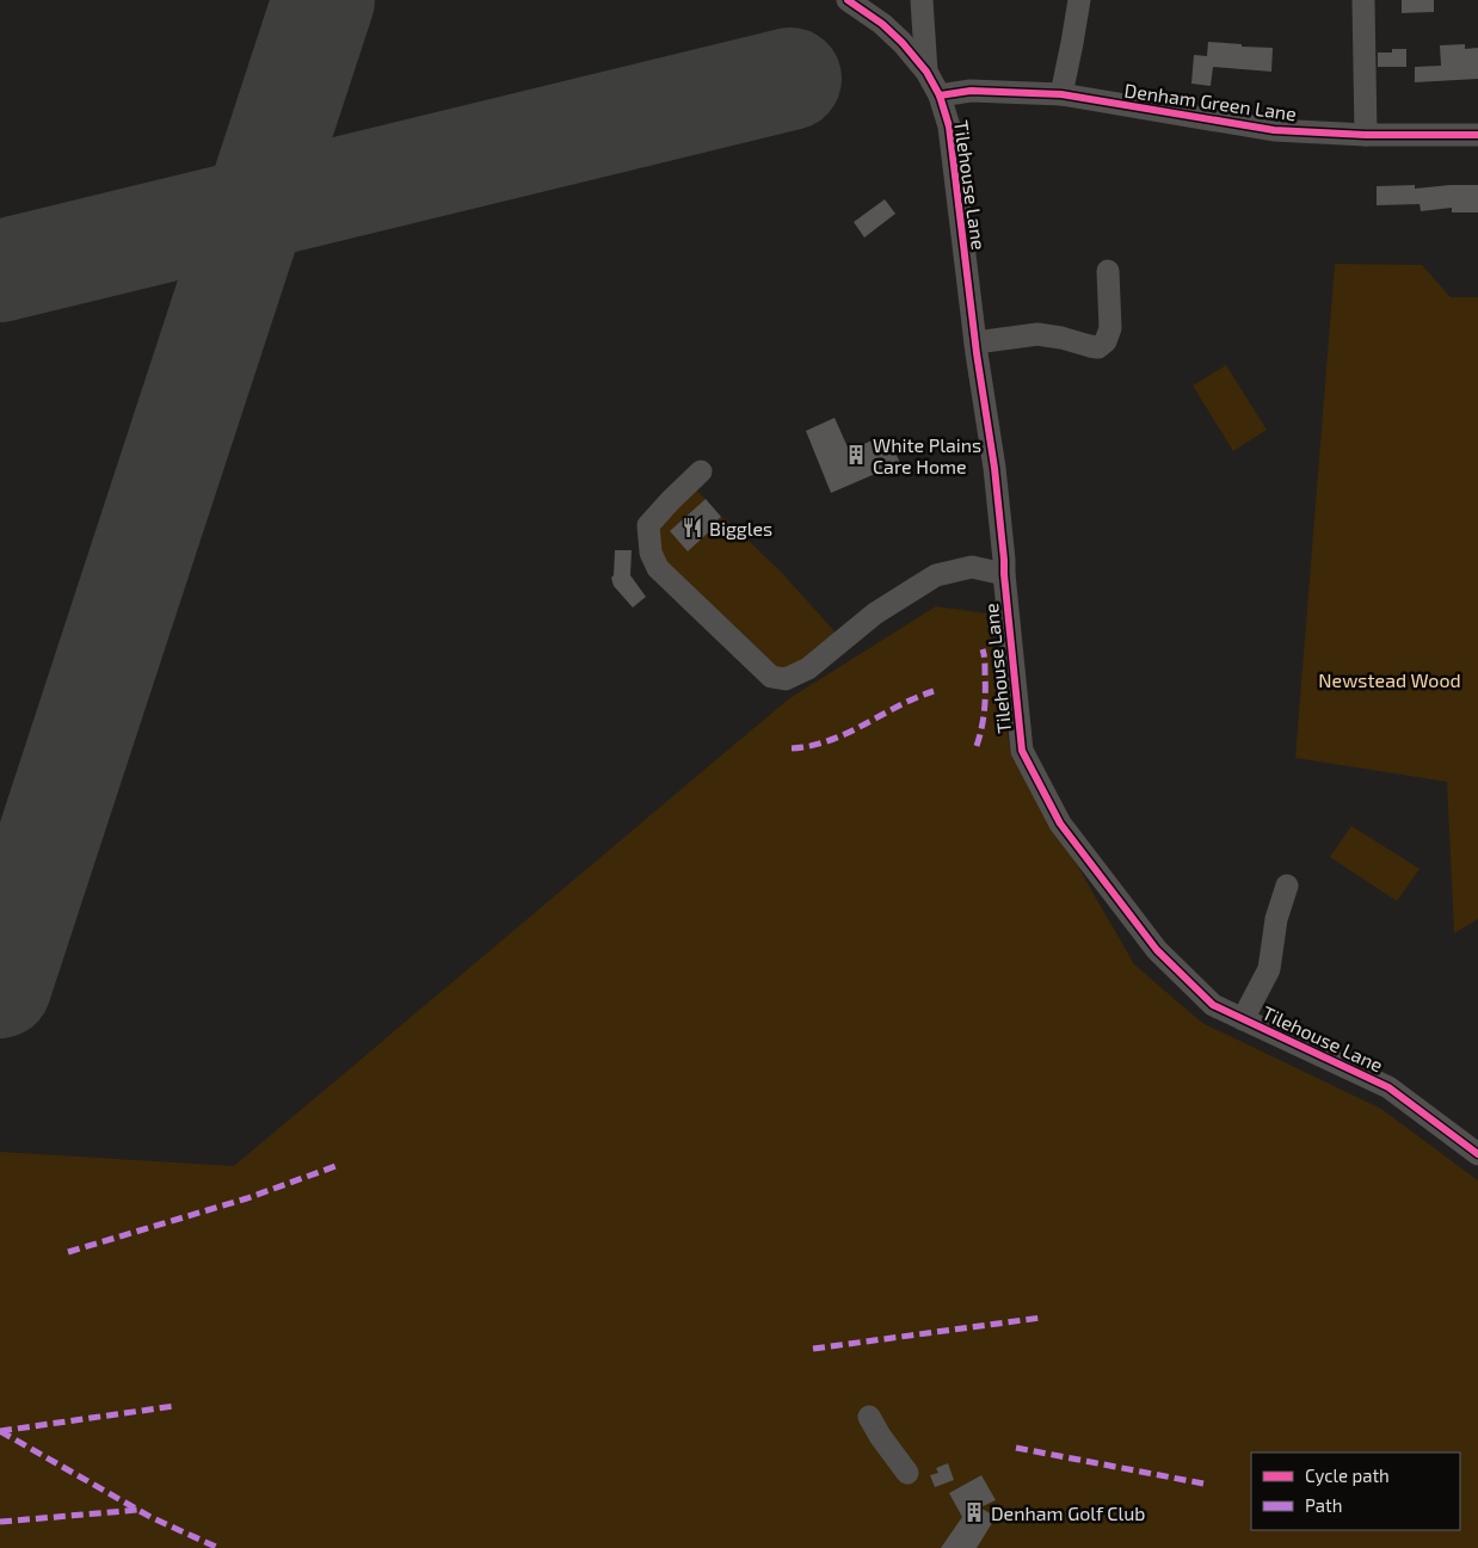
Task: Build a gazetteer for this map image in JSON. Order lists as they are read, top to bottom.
{
  "streets": {
    "street": ["Denham Green Lane", "Tilehouse Lane"]
  },
  "crossings": [
    ["Denham Green Lane", "Tilehouse Lane"]
  ],
  "parks": ["Newstead Wood"],
  "places": {
    "building": ["White Plains Care Home", "Denham Golf Club"],
    "restaurant": ["Biggles"]
  },
  "legend": ["Cycle path", "Path"]
}
